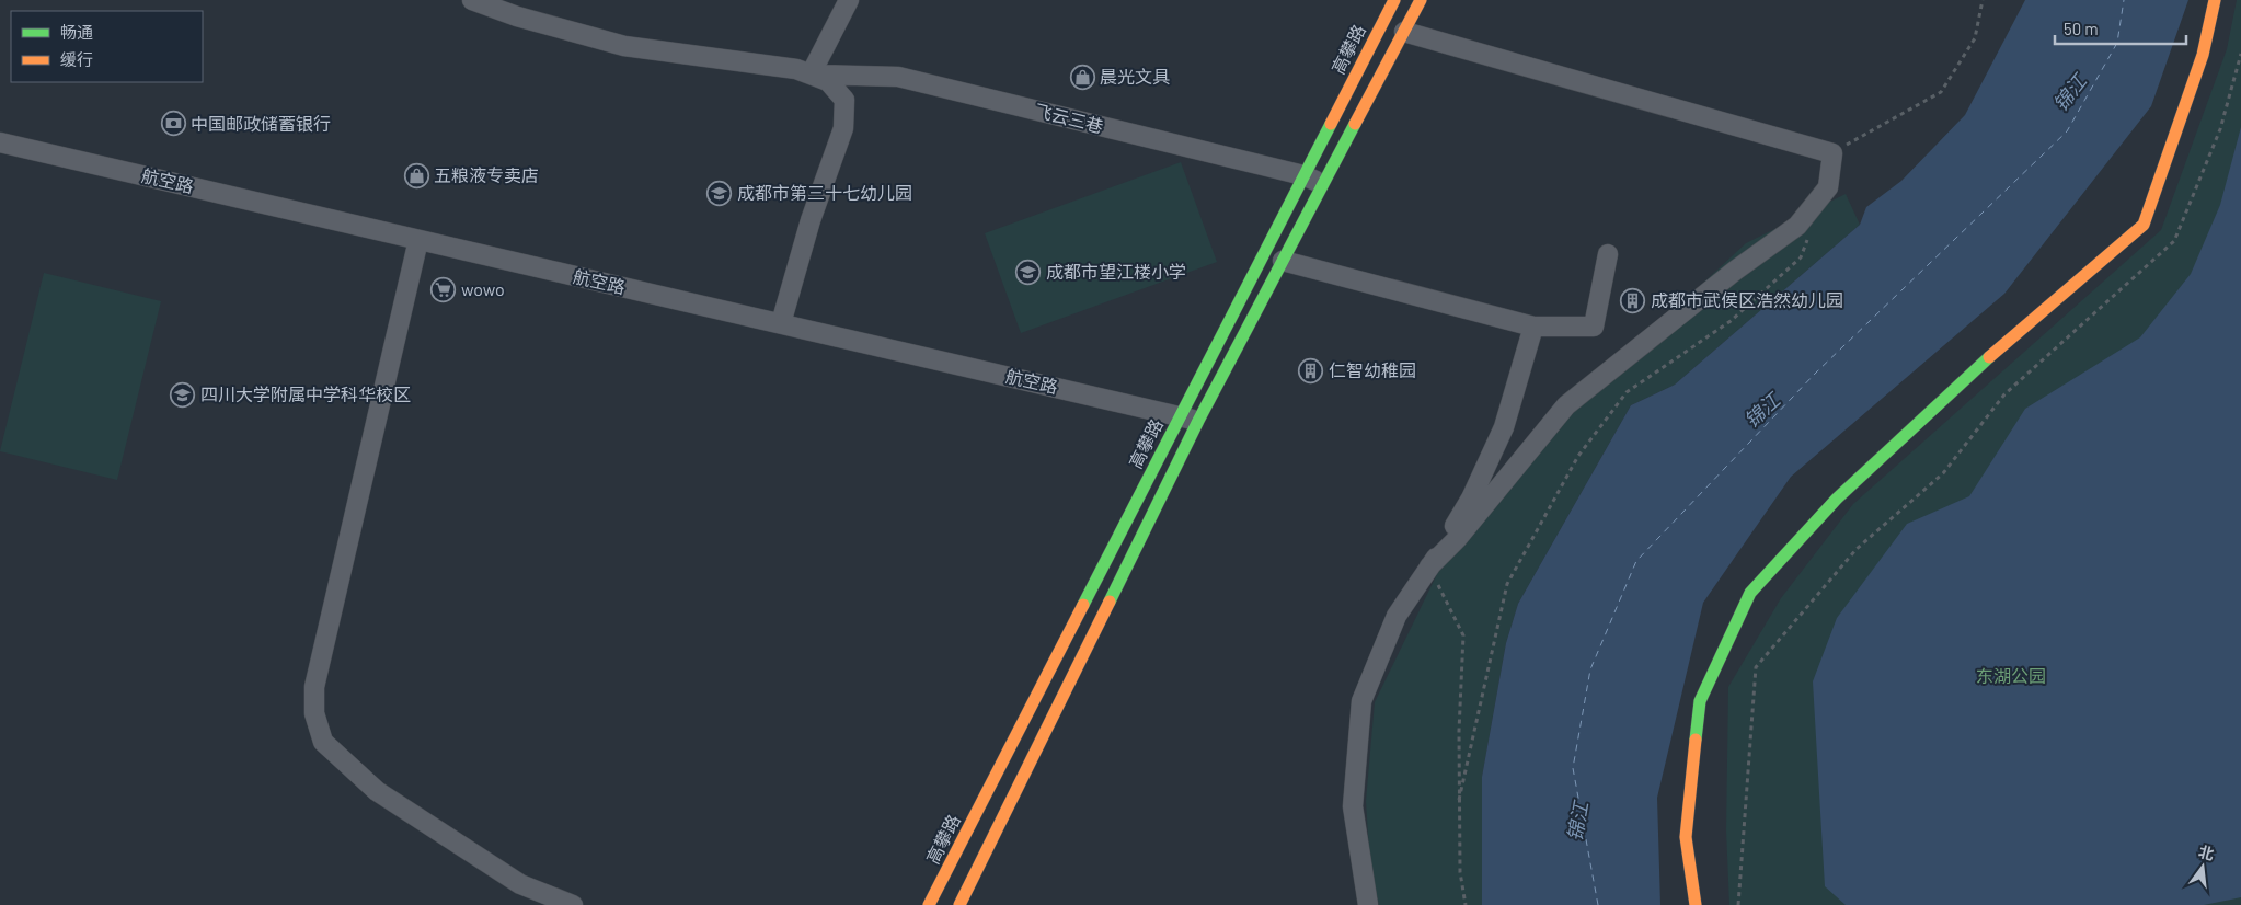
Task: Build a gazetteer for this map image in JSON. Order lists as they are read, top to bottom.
{
  "streets": {
    "main road": ["高攀路"],
    "street": ["飞云三巷", "航空路"]
  },
  "crossings": [
    ["高攀路", "飞云三巷"],
    ["高攀路", "航空路"]
  ],
  "water": ["锦江"],
  "parks": ["东湖公园"],
  "places": {
    "shop": ["晨光文具", "五粮液专卖店"],
    "bank": ["中国邮政储蓄银行"],
    "school or university": ["成都市第三十七幼儿园", "成都市望江楼小学", "四川大学附属中学科华校区"],
    "supermarket": ["wowo"],
    "building": ["成都市武侯区浩然幼儿园", "仁智幼稚园"]
  },
  "legend": ["畅通", "缓行"],
  "scale_bar": "50 m",
  "north": "top"
}
